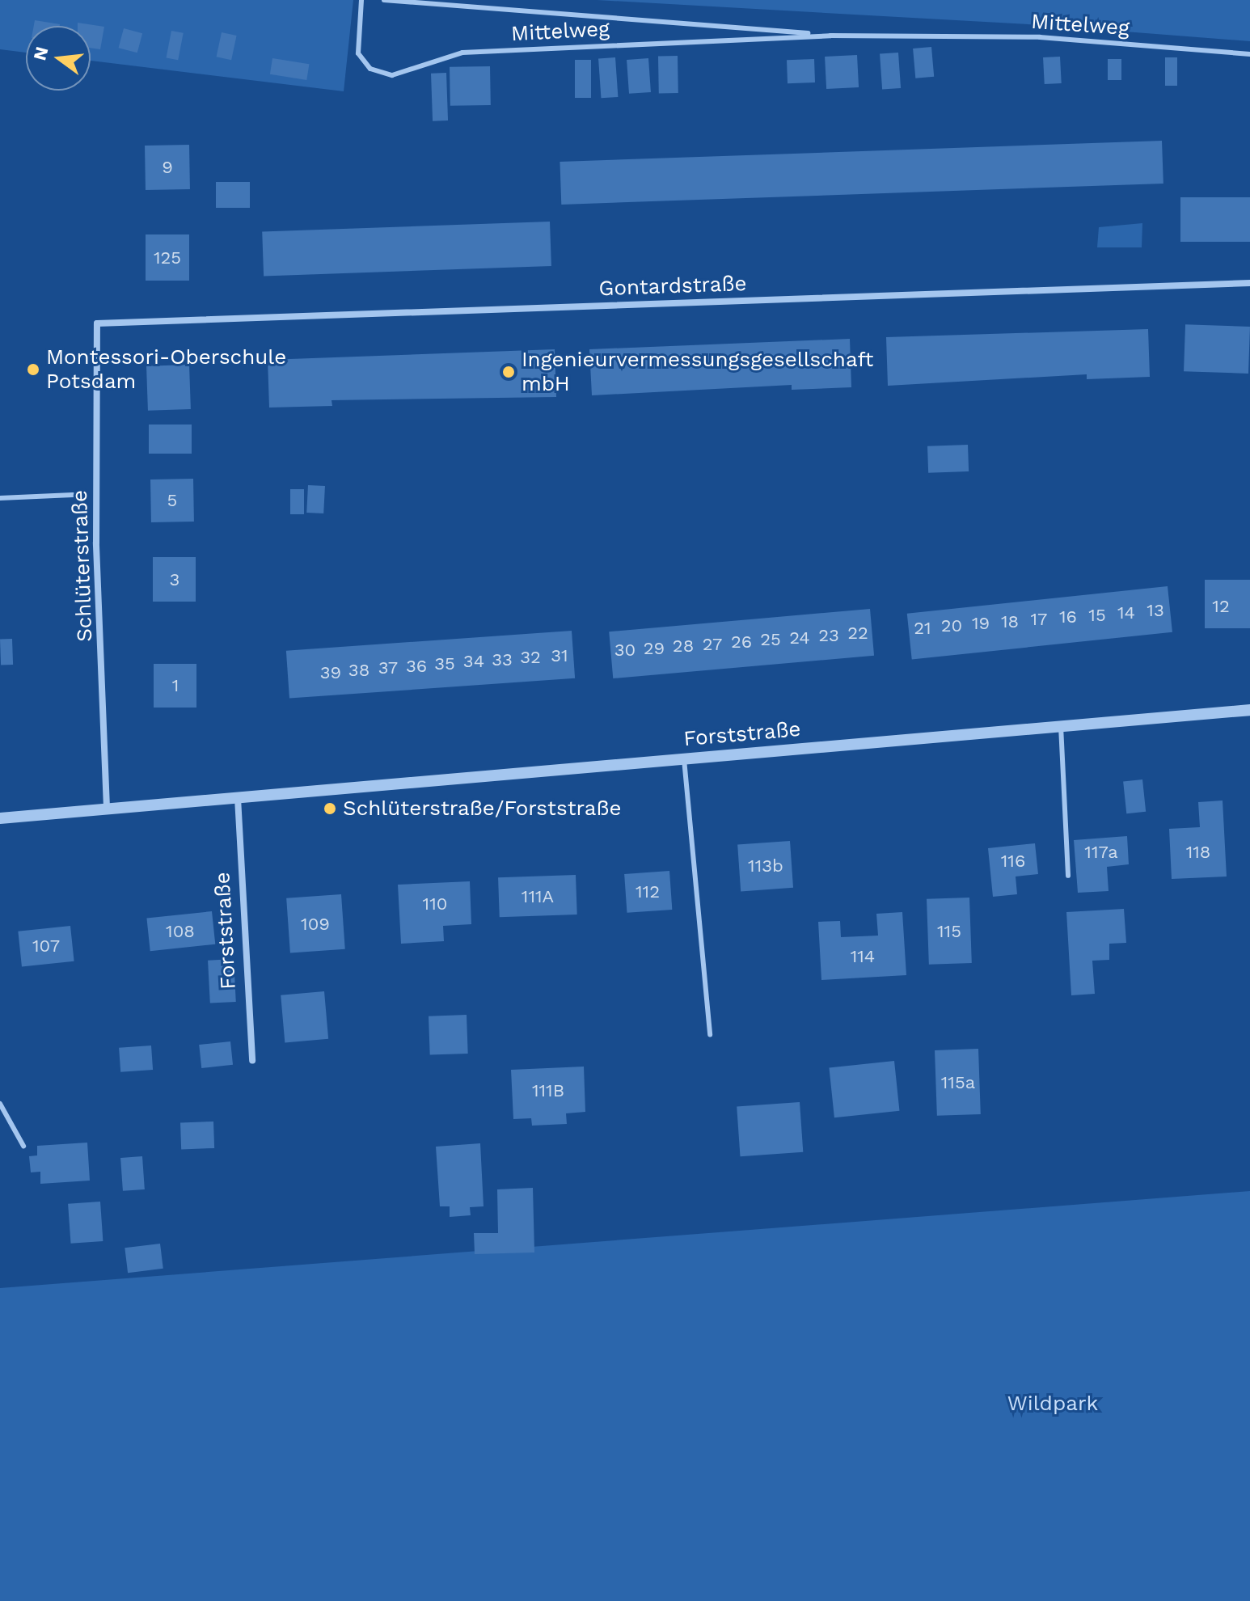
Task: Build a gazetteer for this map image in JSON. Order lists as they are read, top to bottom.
{
  "streets": {
    "street": ["Gontardstraße", "Schlüterstraße", "Forststraße"],
    "lane": ["Mittelweg"]
  },
  "crossings": [
    ["Gontardstraße", "Schlüterstraße"],
    ["Schlüterstraße", "Forststraße"]
  ],
  "parks": ["Wildpark"],
  "places": ["Montessori-Oberschule Potsdam", "Ingenieurvermessungsgesellschaft mbH", "Schlüterstraße/Forststraße"],
  "house_numbers": [
    "9",
    "125",
    "5",
    "3",
    "12",
    "13",
    "14",
    "15",
    "16",
    "17",
    "18",
    "19",
    "20",
    "21",
    "22",
    "23",
    "24",
    "25",
    "26",
    "27",
    "28",
    "29",
    "30",
    "31",
    "32",
    "33",
    "34",
    "35",
    "36",
    "37",
    "38",
    "39",
    "1",
    "117a",
    "118",
    "116",
    "113b",
    "112",
    "111A",
    "110",
    "109",
    "108",
    "115",
    "107",
    "114",
    "115a",
    "111B"
  ],
  "north": "left"
}
